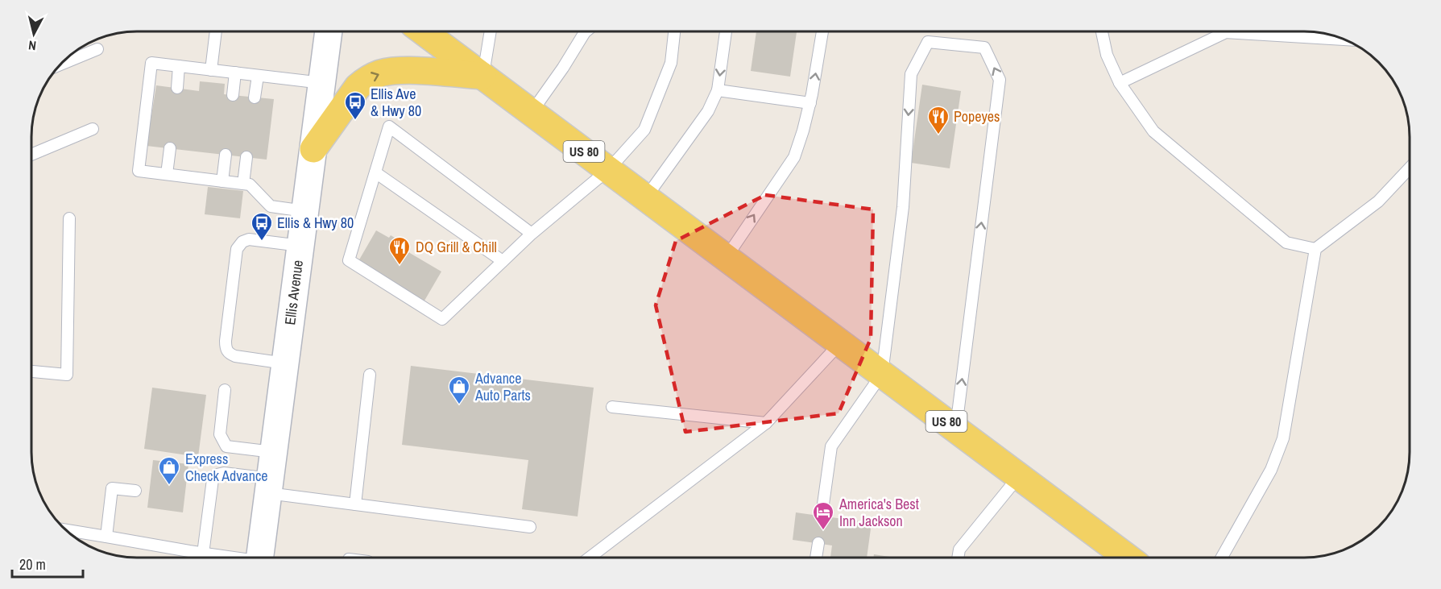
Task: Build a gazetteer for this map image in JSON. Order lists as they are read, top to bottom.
{
  "streets": {
    "main road": ["US 80", "Ellis Avenue"]
  },
  "places": {
    "bus stop": ["Ellis Ave & Hwy 80", "Ellis & Hwy 80"],
    "restaurant": ["Popeyes", "DQ Grill & Chill"],
    "shop": ["Advance Auto Parts", "Express Check Advance"],
    "hotel": ["America's Best Inn Jackson"]
  },
  "scale_bar": "20 m",
  "north": "bottom"
}
